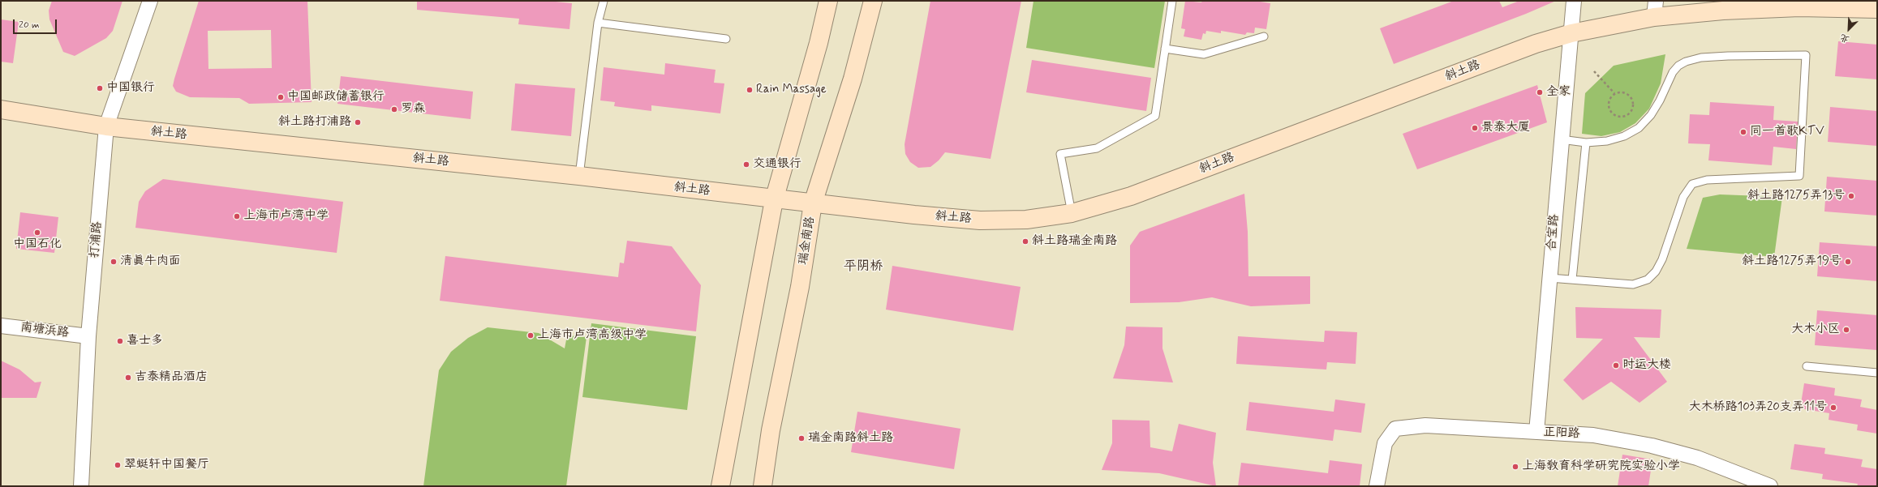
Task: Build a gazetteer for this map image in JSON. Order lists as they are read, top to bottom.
{
  "streets": {
    "main road": ["斜土路", "瑞金南路"],
    "street": [
      "合宝路",
      "打浦路",
      "南塘浜路",
      "正阳路"
    ]
  },
  "crossings": [
    ["斜土路", "合宝路"],
    ["斜土路", "打浦路"],
    ["斜土路", "瑞金南路"],
    ["合宝路", "正阳路"],
    ["打浦路", "南塘浜路"]
  ],
  "districts": ["平阴桥"],
  "places": [
    "中国银行",
    "Rain Massage",
    "全家",
    "中国邮政储蓄银行",
    "罗森",
    "斜土路打浦路",
    "景泰大厦",
    "同一首歌KTV",
    "交通银行",
    "斜土路1275弄13号",
    "上海市卢湾中学",
    "中国石化",
    "斜土路瑞金南路",
    "清真牛肉面",
    "斜土路1275弄19号",
    "大木小区",
    "上海市卢湾高级中学",
    "喜士多",
    "时运大楼",
    "吉泰精品酒店",
    "大木桥路103弄20支弄11号",
    "瑞金南路斜土路",
    "翠蜓轩中国餐厅",
    "上海教育科学研究院实验小学"
  ],
  "scale_bar": "20 m",
  "north": "bottom left"
}
